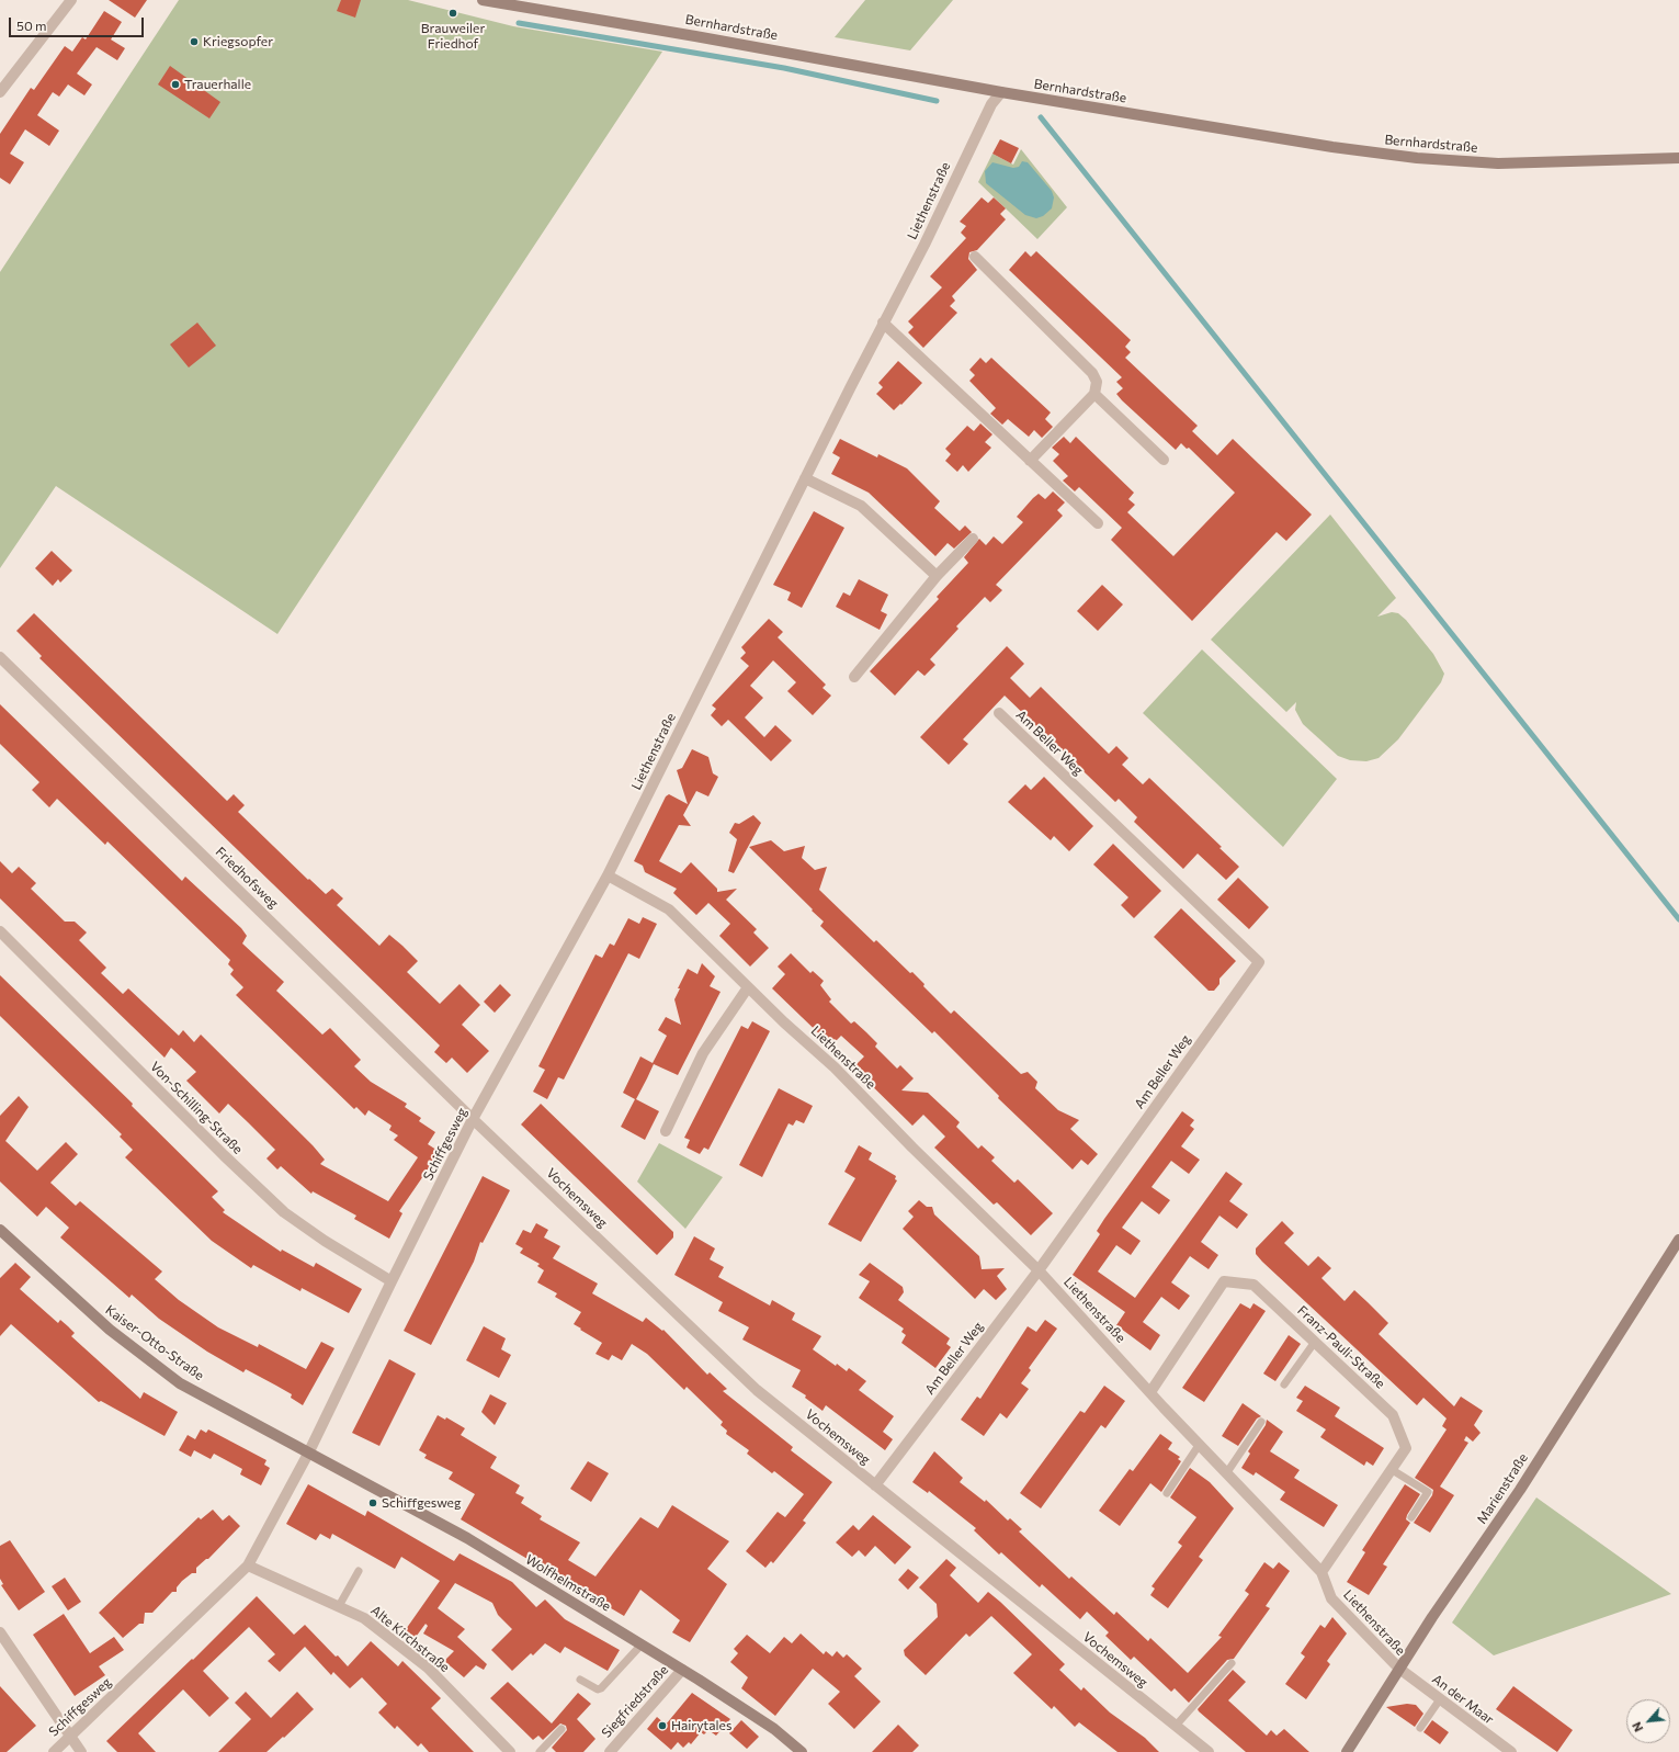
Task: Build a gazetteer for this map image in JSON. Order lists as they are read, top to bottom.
{
  "streets": {
    "street": [
      "Bernhardstraße",
      "Liethenstraße",
      "Am Beller Weg",
      "Friedhofsweg",
      "Von-Schilling-Straße",
      "Schiffgesweg",
      "Vochemsweg",
      "Kaiser-Otto-Straße",
      "Franz-Pauli-Straße",
      "Marienstraße",
      "Wolfhelmstraße",
      "Alte Kirchstraße",
      "An der Maar",
      "Siegfriedstraße"
    ]
  },
  "crossings": [
    ["Bernhardstraße", "Liethenstraße"],
    ["Liethenstraße", "Am Beller Weg"],
    ["Liethenstraße", "Schiffgesweg"],
    ["Liethenstraße", "Franz-Pauli-Straße"],
    ["Liethenstraße", "Marienstraße"],
    ["Liethenstraße", "An der Maar"],
    ["Am Beller Weg", "Vochemsweg"],
    ["Friedhofsweg", "Schiffgesweg"],
    ["Friedhofsweg", "Vochemsweg"],
    ["Von-Schilling-Straße", "Schiffgesweg"],
    ["Schiffgesweg", "Vochemsweg"],
    ["Schiffgesweg", "Kaiser-Otto-Straße"],
    ["Schiffgesweg", "Wolfhelmstraße"],
    ["Schiffgesweg", "Alte Kirchstraße"],
    ["Kaiser-Otto-Straße", "Wolfhelmstraße"],
    ["Marienstraße", "An der Maar"],
    ["Wolfhelmstraße", "Siegfriedstraße"]
  ],
  "places": [
    "Brauweiler Friedhof",
    "Kriegsopfer",
    "Trauerhalle",
    "Schiffgesweg",
    "Hairytales"
  ],
  "scale_bar": "50 m",
  "north": "bottom left"
}
